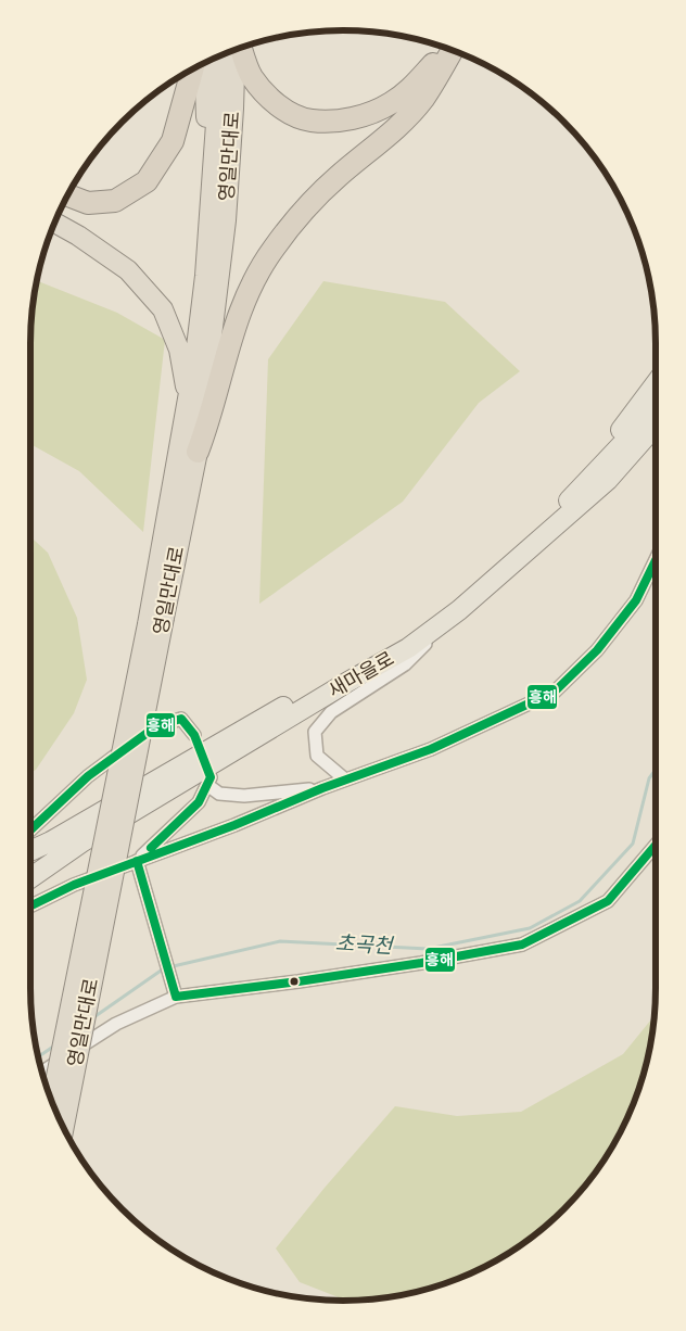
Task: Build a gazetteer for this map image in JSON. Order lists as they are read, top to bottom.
{
  "streets": {
    "highway": ["영일만대로"],
    "main road": ["새마을로"]
  },
  "water": ["초곡천"],
  "lines": ["transit line 흥해"]
}
